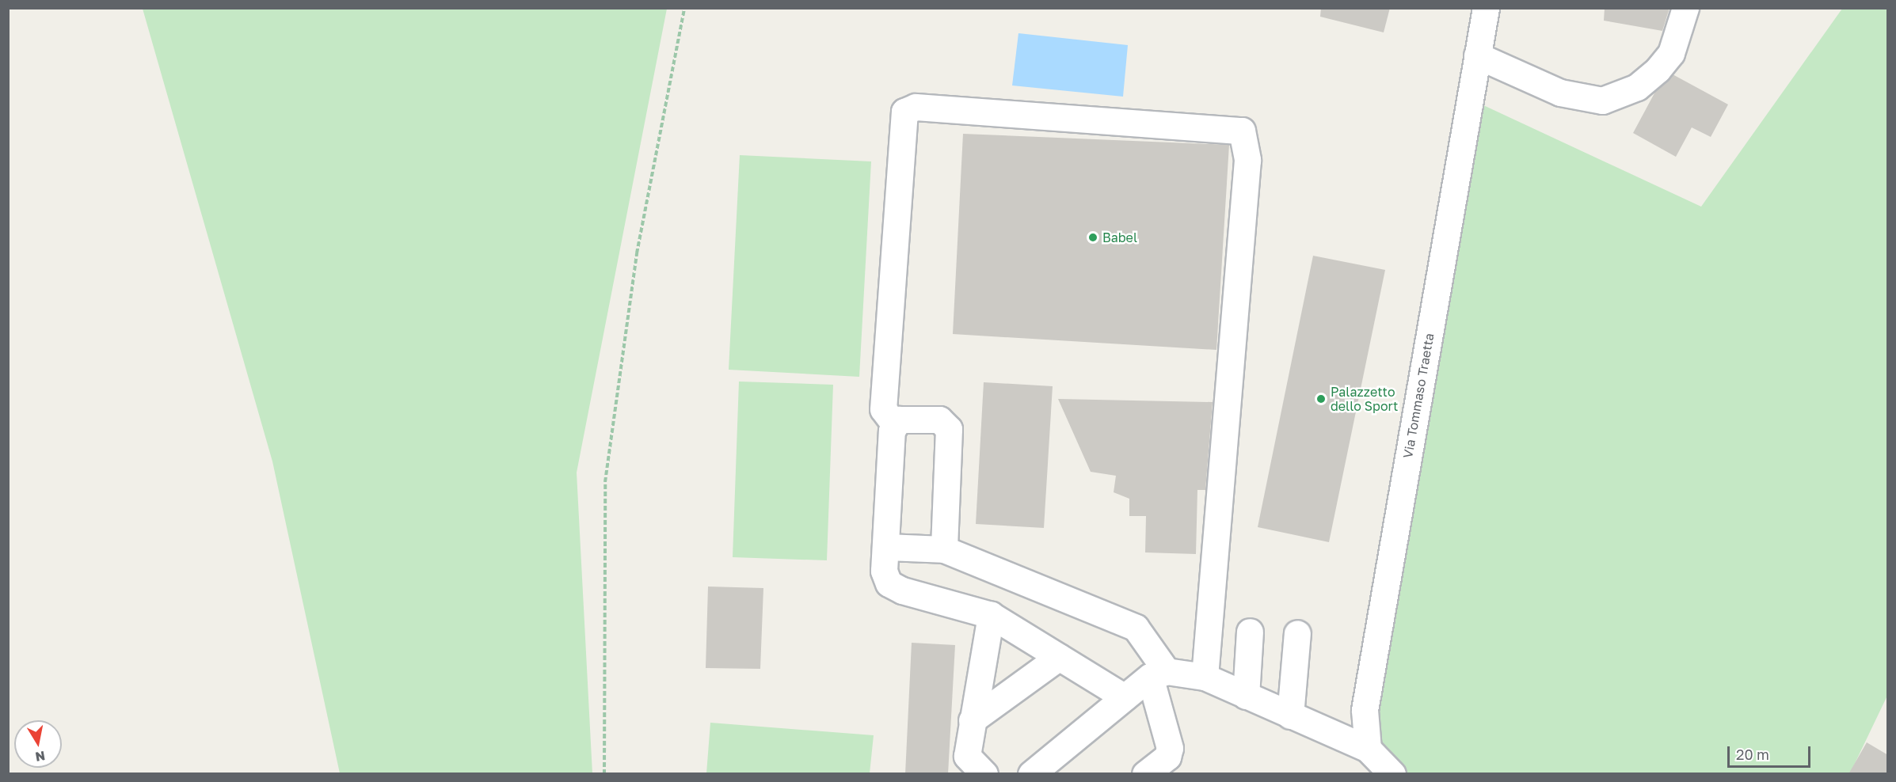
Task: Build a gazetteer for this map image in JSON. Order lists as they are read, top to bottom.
{
  "streets": {
    "street": ["Via Tommaso Traetta"]
  },
  "places": ["Babel", "Palazzetto dello Sport"],
  "scale_bar": "20 m",
  "north": "bottom"
}
